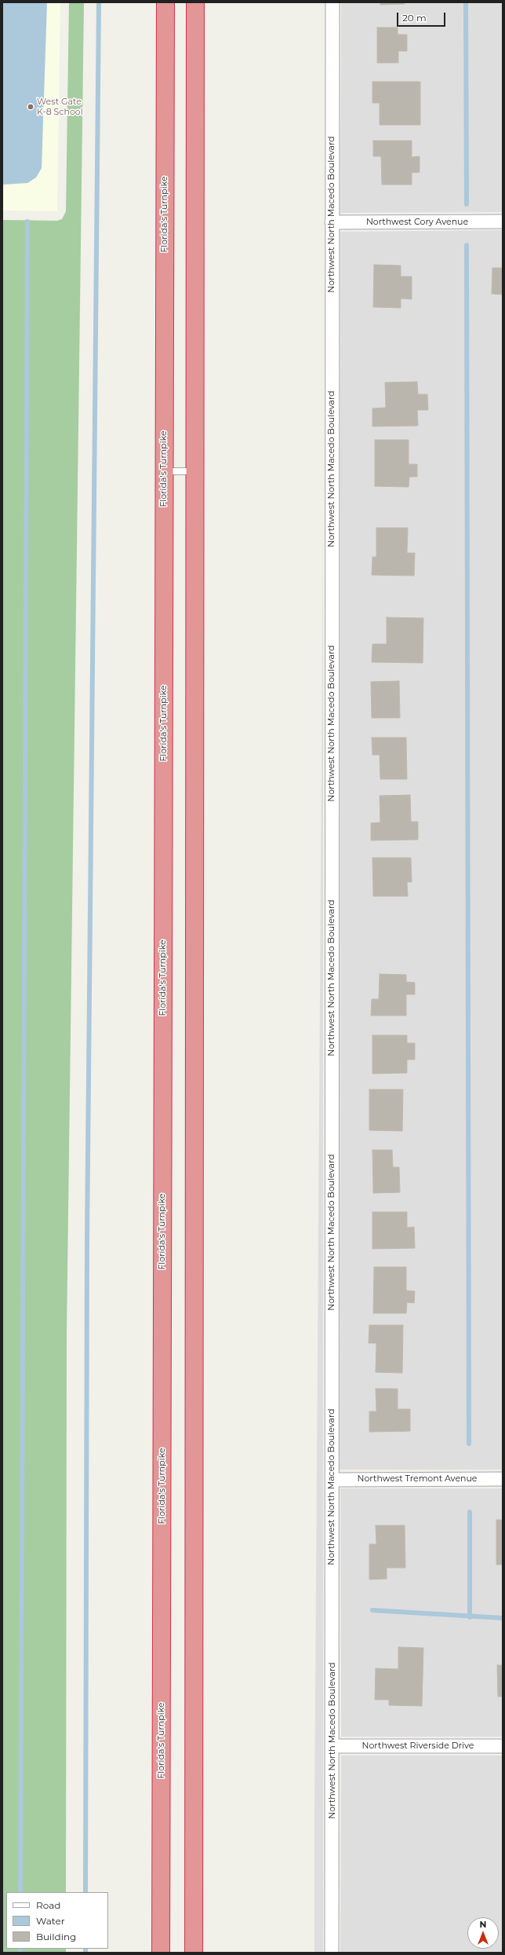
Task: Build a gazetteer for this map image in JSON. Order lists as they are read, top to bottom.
{
  "streets": {
    "highway": ["Florida's Turnpike"],
    "street": [
      "Northwest North Macedo Boulevard",
      "Northwest Cory Avenue",
      "Northwest Tremont Avenue",
      "Northwest Riverside Drive"
    ]
  },
  "crossings": [
    ["Northwest North Macedo Boulevard", "Northwest Cory Avenue"],
    ["Northwest North Macedo Boulevard", "Northwest Tremont Avenue"],
    ["Northwest North Macedo Boulevard", "Northwest Riverside Drive"]
  ],
  "places": ["West Gate K-8 School"],
  "legend": ["Road", "Water", "Building"],
  "scale_bar": "20 m",
  "north": "top"
}
